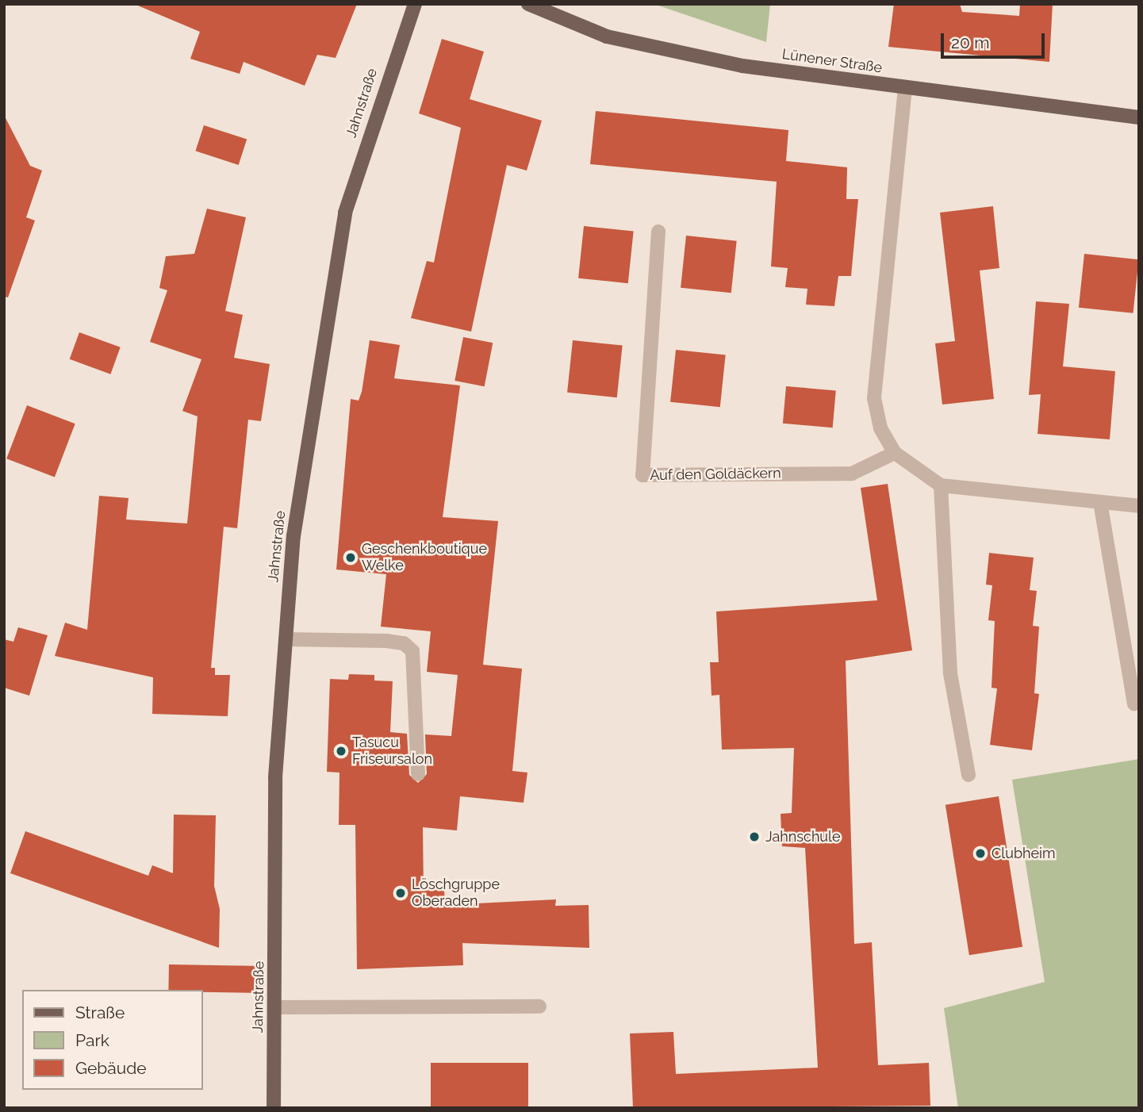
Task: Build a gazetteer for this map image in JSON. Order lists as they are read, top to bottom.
{
  "streets": {
    "main road": ["Lünener Straße", "Jahnstraße"],
    "street": ["Auf den Goldäckern"]
  },
  "places": [
    "Geschenkboutique Welke",
    "Tasucu Friseursalon",
    "Jahnschule",
    "Clubheim",
    "Löschgruppe Oberaden"
  ],
  "legend": ["Straße", "Park", "Gebäude"],
  "scale_bar": "20 m"
}
